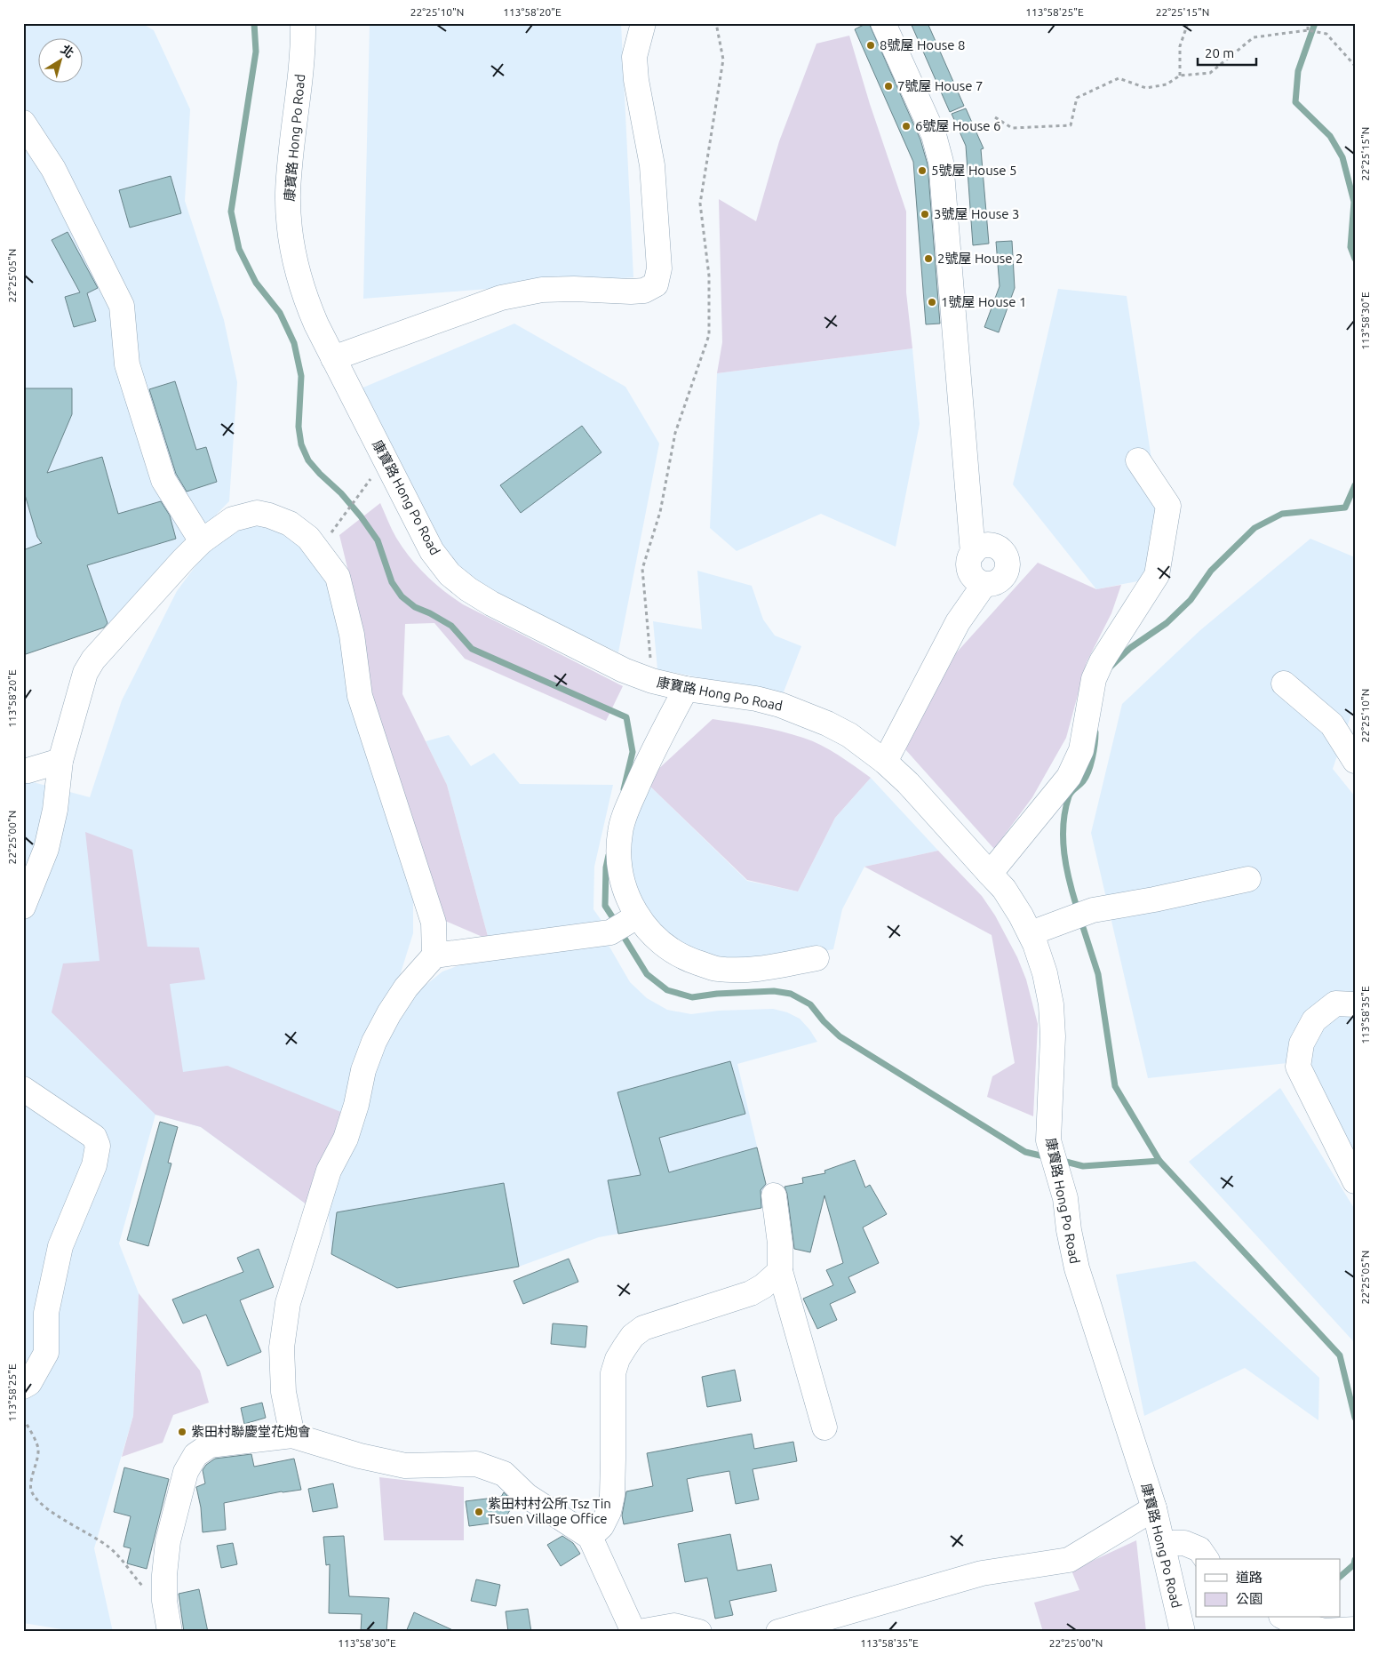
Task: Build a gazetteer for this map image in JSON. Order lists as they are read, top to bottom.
{
  "streets": {
    "street": ["康寶路 Hong Po Road"]
  },
  "places": [
    "8號屋 House 8",
    "7號屋 House 7",
    "6號屋 House 6",
    "5號屋 House 5",
    "3號屋 House 3",
    "2號屋 House 2",
    "1號屋 House 1",
    "紫田村聯慶堂花炮會",
    "紫田村村公所 Tsz Tin Tsuen Village Office"
  ],
  "legend": ["道路", "公園"],
  "scale_bar": "20 m",
  "north": "top right",
  "coordinates": [
    "22°25'10\"N",
    "113°58'20\"E",
    "113°58'25\"E",
    "22°25'15\"N",
    "22°25'05\"N",
    "113°58'30\"E",
    "22°25'00\"N",
    "113°58'35\"E"
  ]
}
